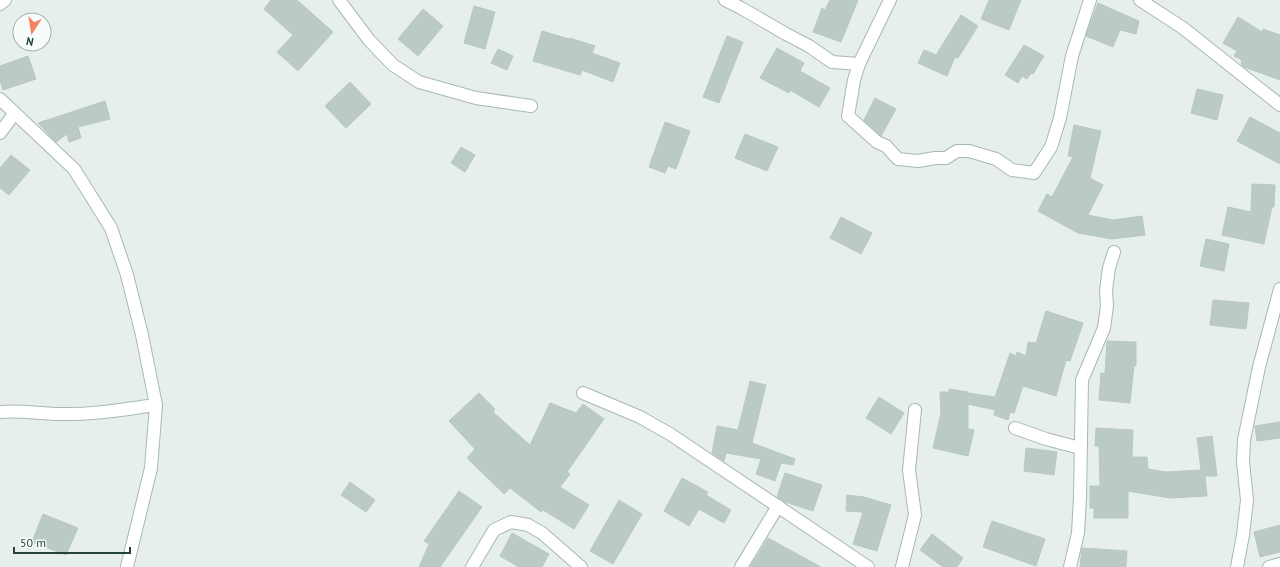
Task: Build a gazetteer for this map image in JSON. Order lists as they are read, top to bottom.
{
  "scale_bar": "50 m",
  "north": "bottom"
}
